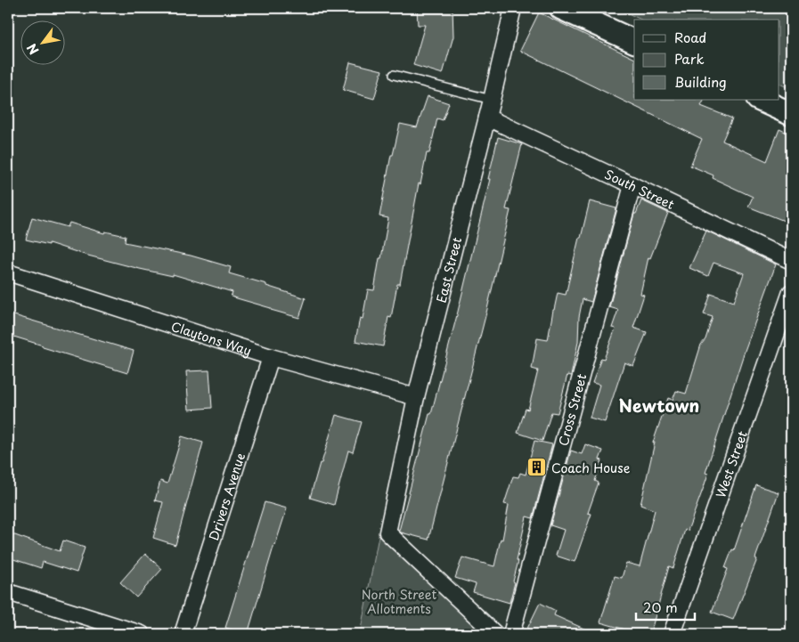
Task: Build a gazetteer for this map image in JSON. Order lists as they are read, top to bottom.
{
  "streets": {
    "street": [
      "South Street",
      "East Street",
      "Claytons Way",
      "Cross Street",
      "West Street",
      "Drivers Avenue"
    ]
  },
  "crossings": [
    ["South Street", "East Street"],
    ["South Street", "Cross Street"],
    ["East Street", "Claytons Way"],
    ["Claytons Way", "Drivers Avenue"]
  ],
  "districts": ["Newtown"],
  "parks": ["North Street Allotments"],
  "places": {
    "building": ["Coach House"]
  },
  "legend": ["Road", "Park", "Building"],
  "scale_bar": "20 m",
  "north": "bottom left"
}
